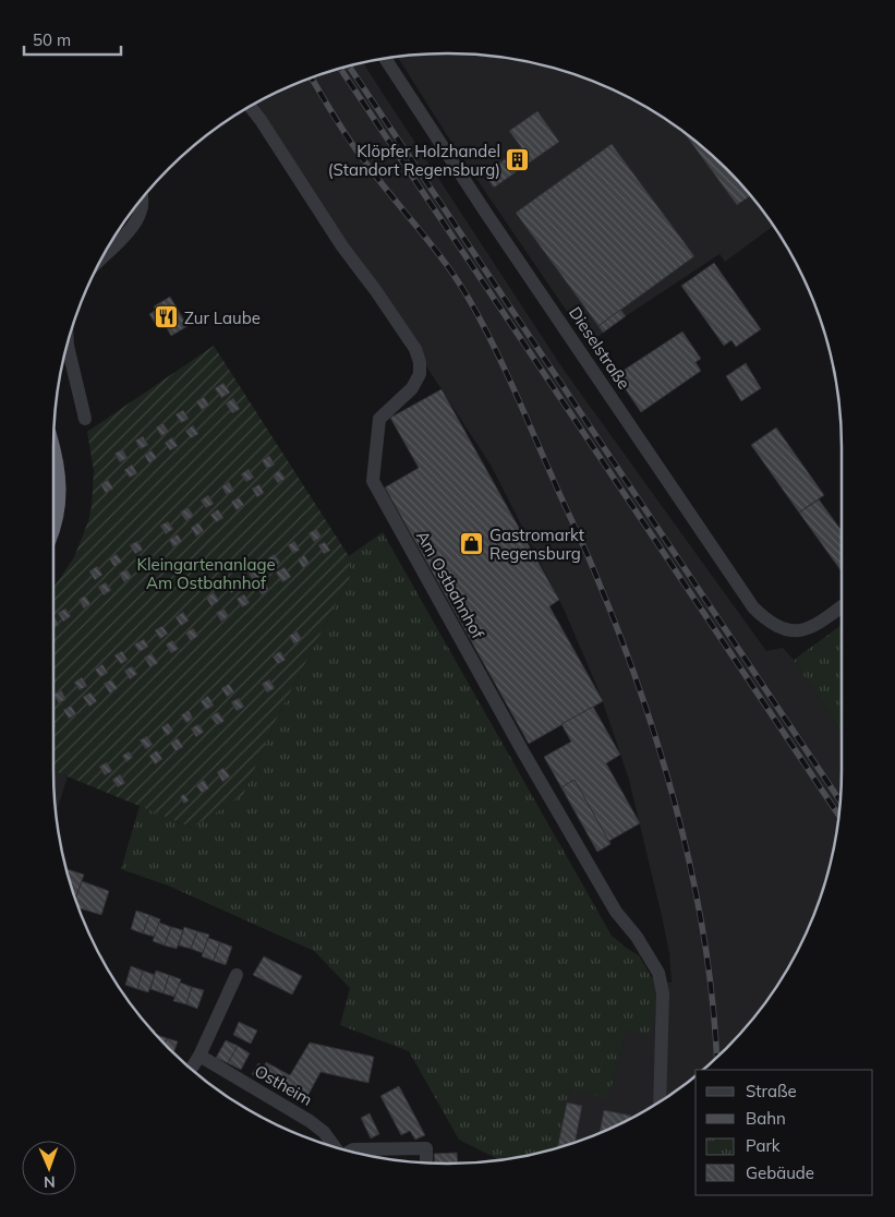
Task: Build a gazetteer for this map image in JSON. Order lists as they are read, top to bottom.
{
  "streets": {
    "street": ["Dieselstraße", "Am Ostbahnhof", "Ostheim"]
  },
  "parks": ["Kleingartenanlage Am Ostbahnhof"],
  "places": {
    "building": ["Klöpfer Holzhandel (Standort Regensburg)"],
    "restaurant": ["Zur Laube"],
    "shop": ["Gastromarkt Regensburg"]
  },
  "legend": [
    "Straße",
    "Bahn",
    "Park",
    "Gebäude"
  ],
  "scale_bar": "50 m",
  "north": "bottom"
}
